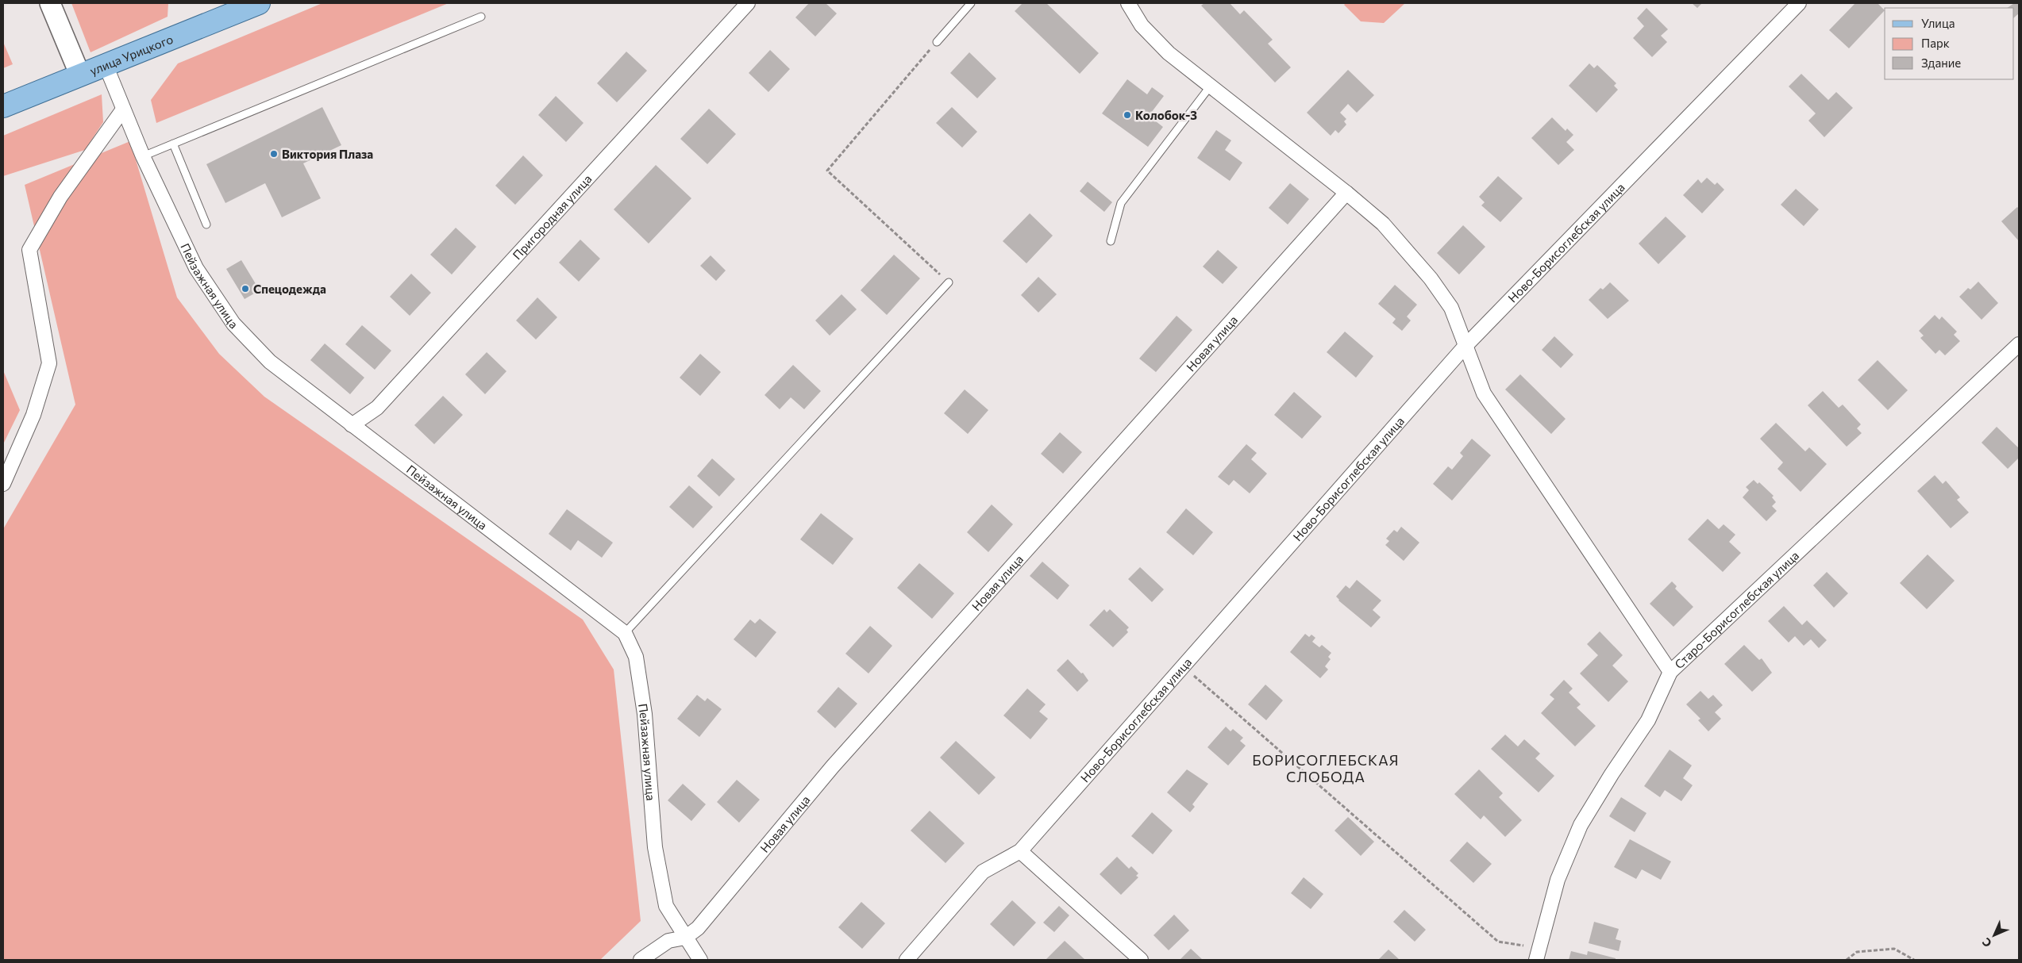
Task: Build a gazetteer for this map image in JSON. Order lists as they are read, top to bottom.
{
  "streets": {
    "main road": ["улица Урицкого"],
    "street": [
      "Пригородная улица",
      "Ново-Борисоглебская улица",
      "Пейзажная улица",
      "Новая улица",
      "Старо-Борисоглебская улица"
    ]
  },
  "crossings": [
    ["улица Урицкого", "Пейзажная улица"],
    ["Пригородная улица", "Пейзажная улица"],
    ["Пейзажная улица", "Новая улица"]
  ],
  "districts": ["БОРИСОГЛЕБСКАЯ СЛОБОДА"],
  "places": ["Колобок-3", "Виктория Плаза", "Спецодежда"],
  "legend": ["Улица", "Парк", "Здание"],
  "north": "bottom left"
}
